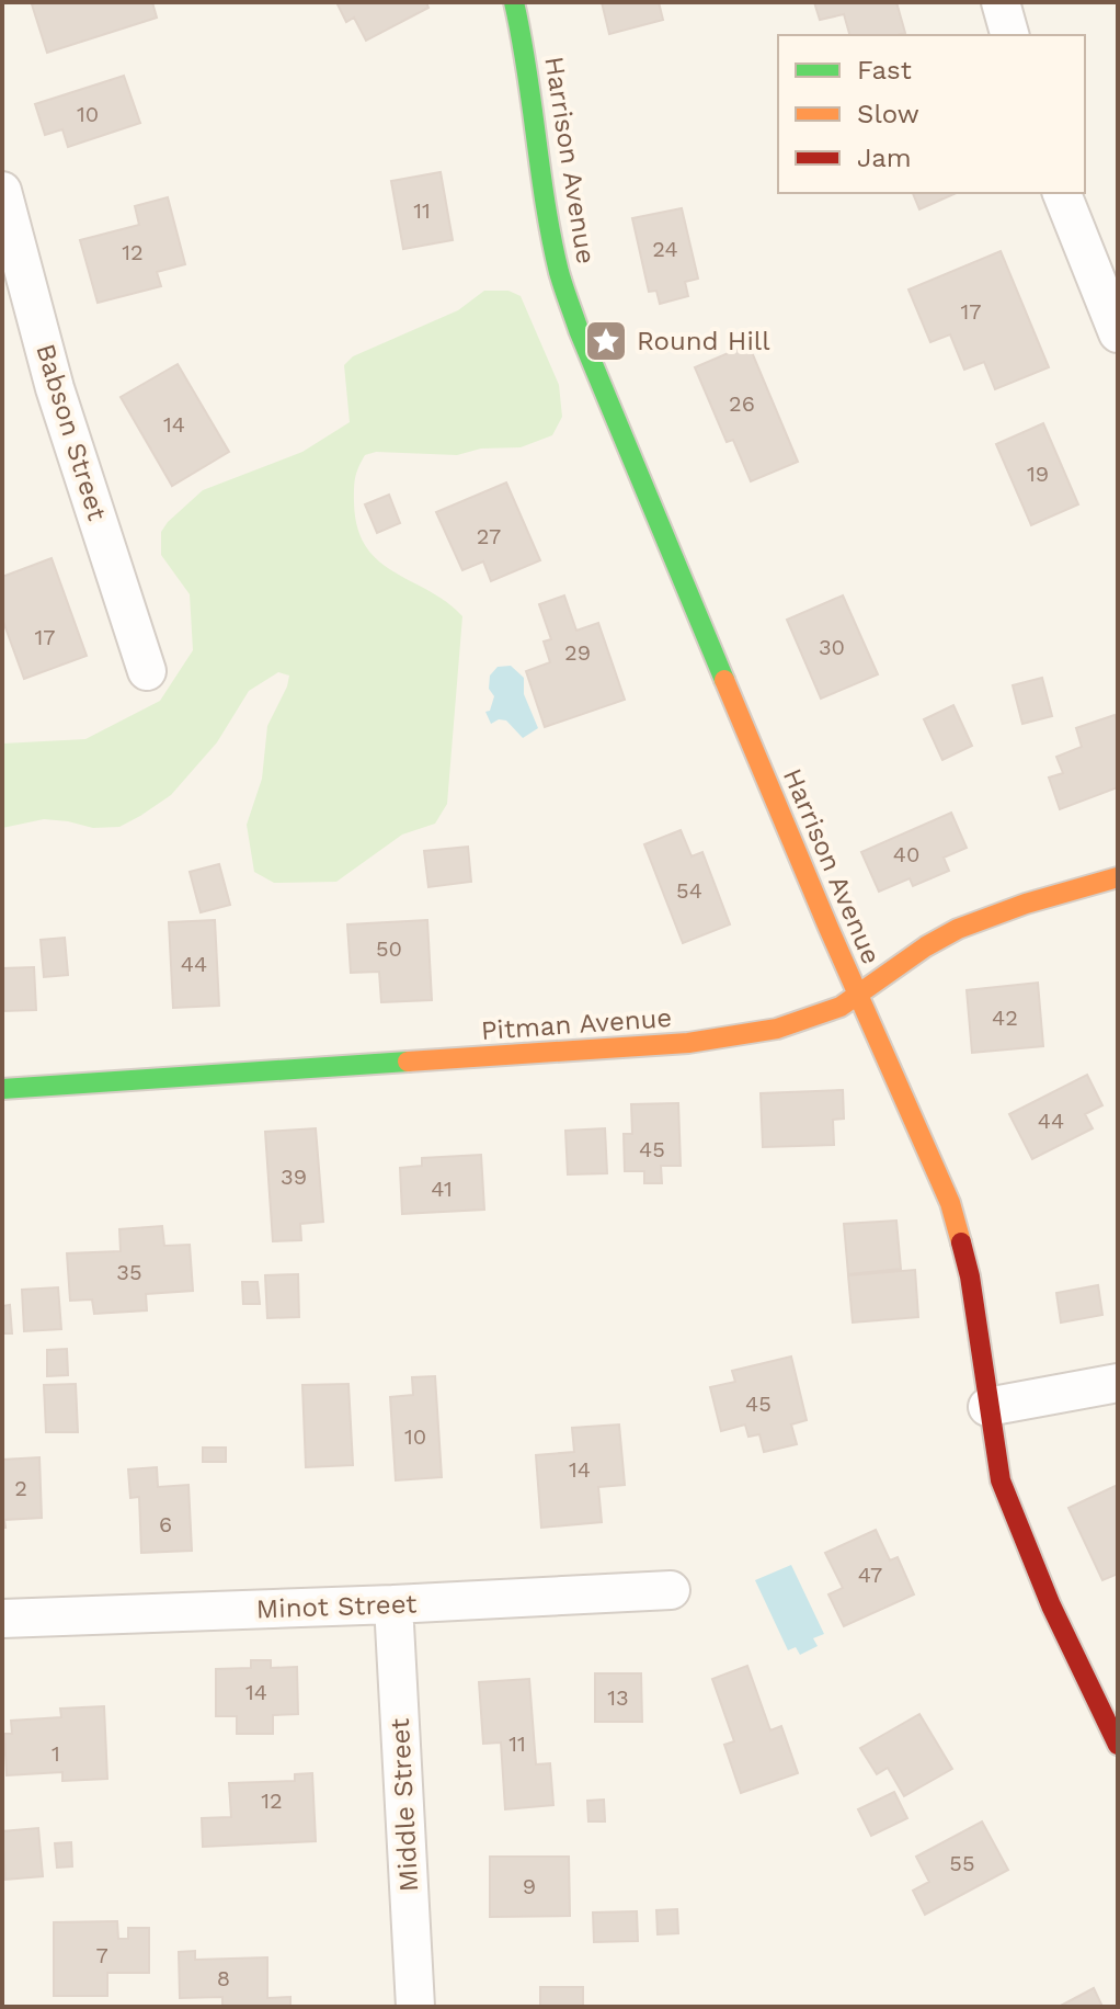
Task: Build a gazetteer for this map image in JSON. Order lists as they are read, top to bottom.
{
  "streets": {
    "street": [
      "Harrison Avenue",
      "Babson Street",
      "Pitman Avenue",
      "Minot Street",
      "Middle Street"
    ]
  },
  "crossings": [
    ["Harrison Avenue", "Pitman Avenue"],
    ["Minot Street", "Middle Street"]
  ],
  "places": {
    "place": ["Round Hill"]
  },
  "house_numbers": [
    "10",
    "11",
    "24",
    "12",
    "17",
    "26",
    "14",
    "19",
    "27",
    "17",
    "30",
    "29",
    "40",
    "54",
    "50",
    "44",
    "42",
    "44",
    "45",
    "39",
    "41",
    "35",
    "45",
    "10",
    "14",
    "2",
    "6",
    "47",
    "14",
    "13",
    "11",
    "1",
    "12",
    "55",
    "9",
    "7",
    "8"
  ],
  "legend": ["Fast", "Slow", "Jam"]
}
